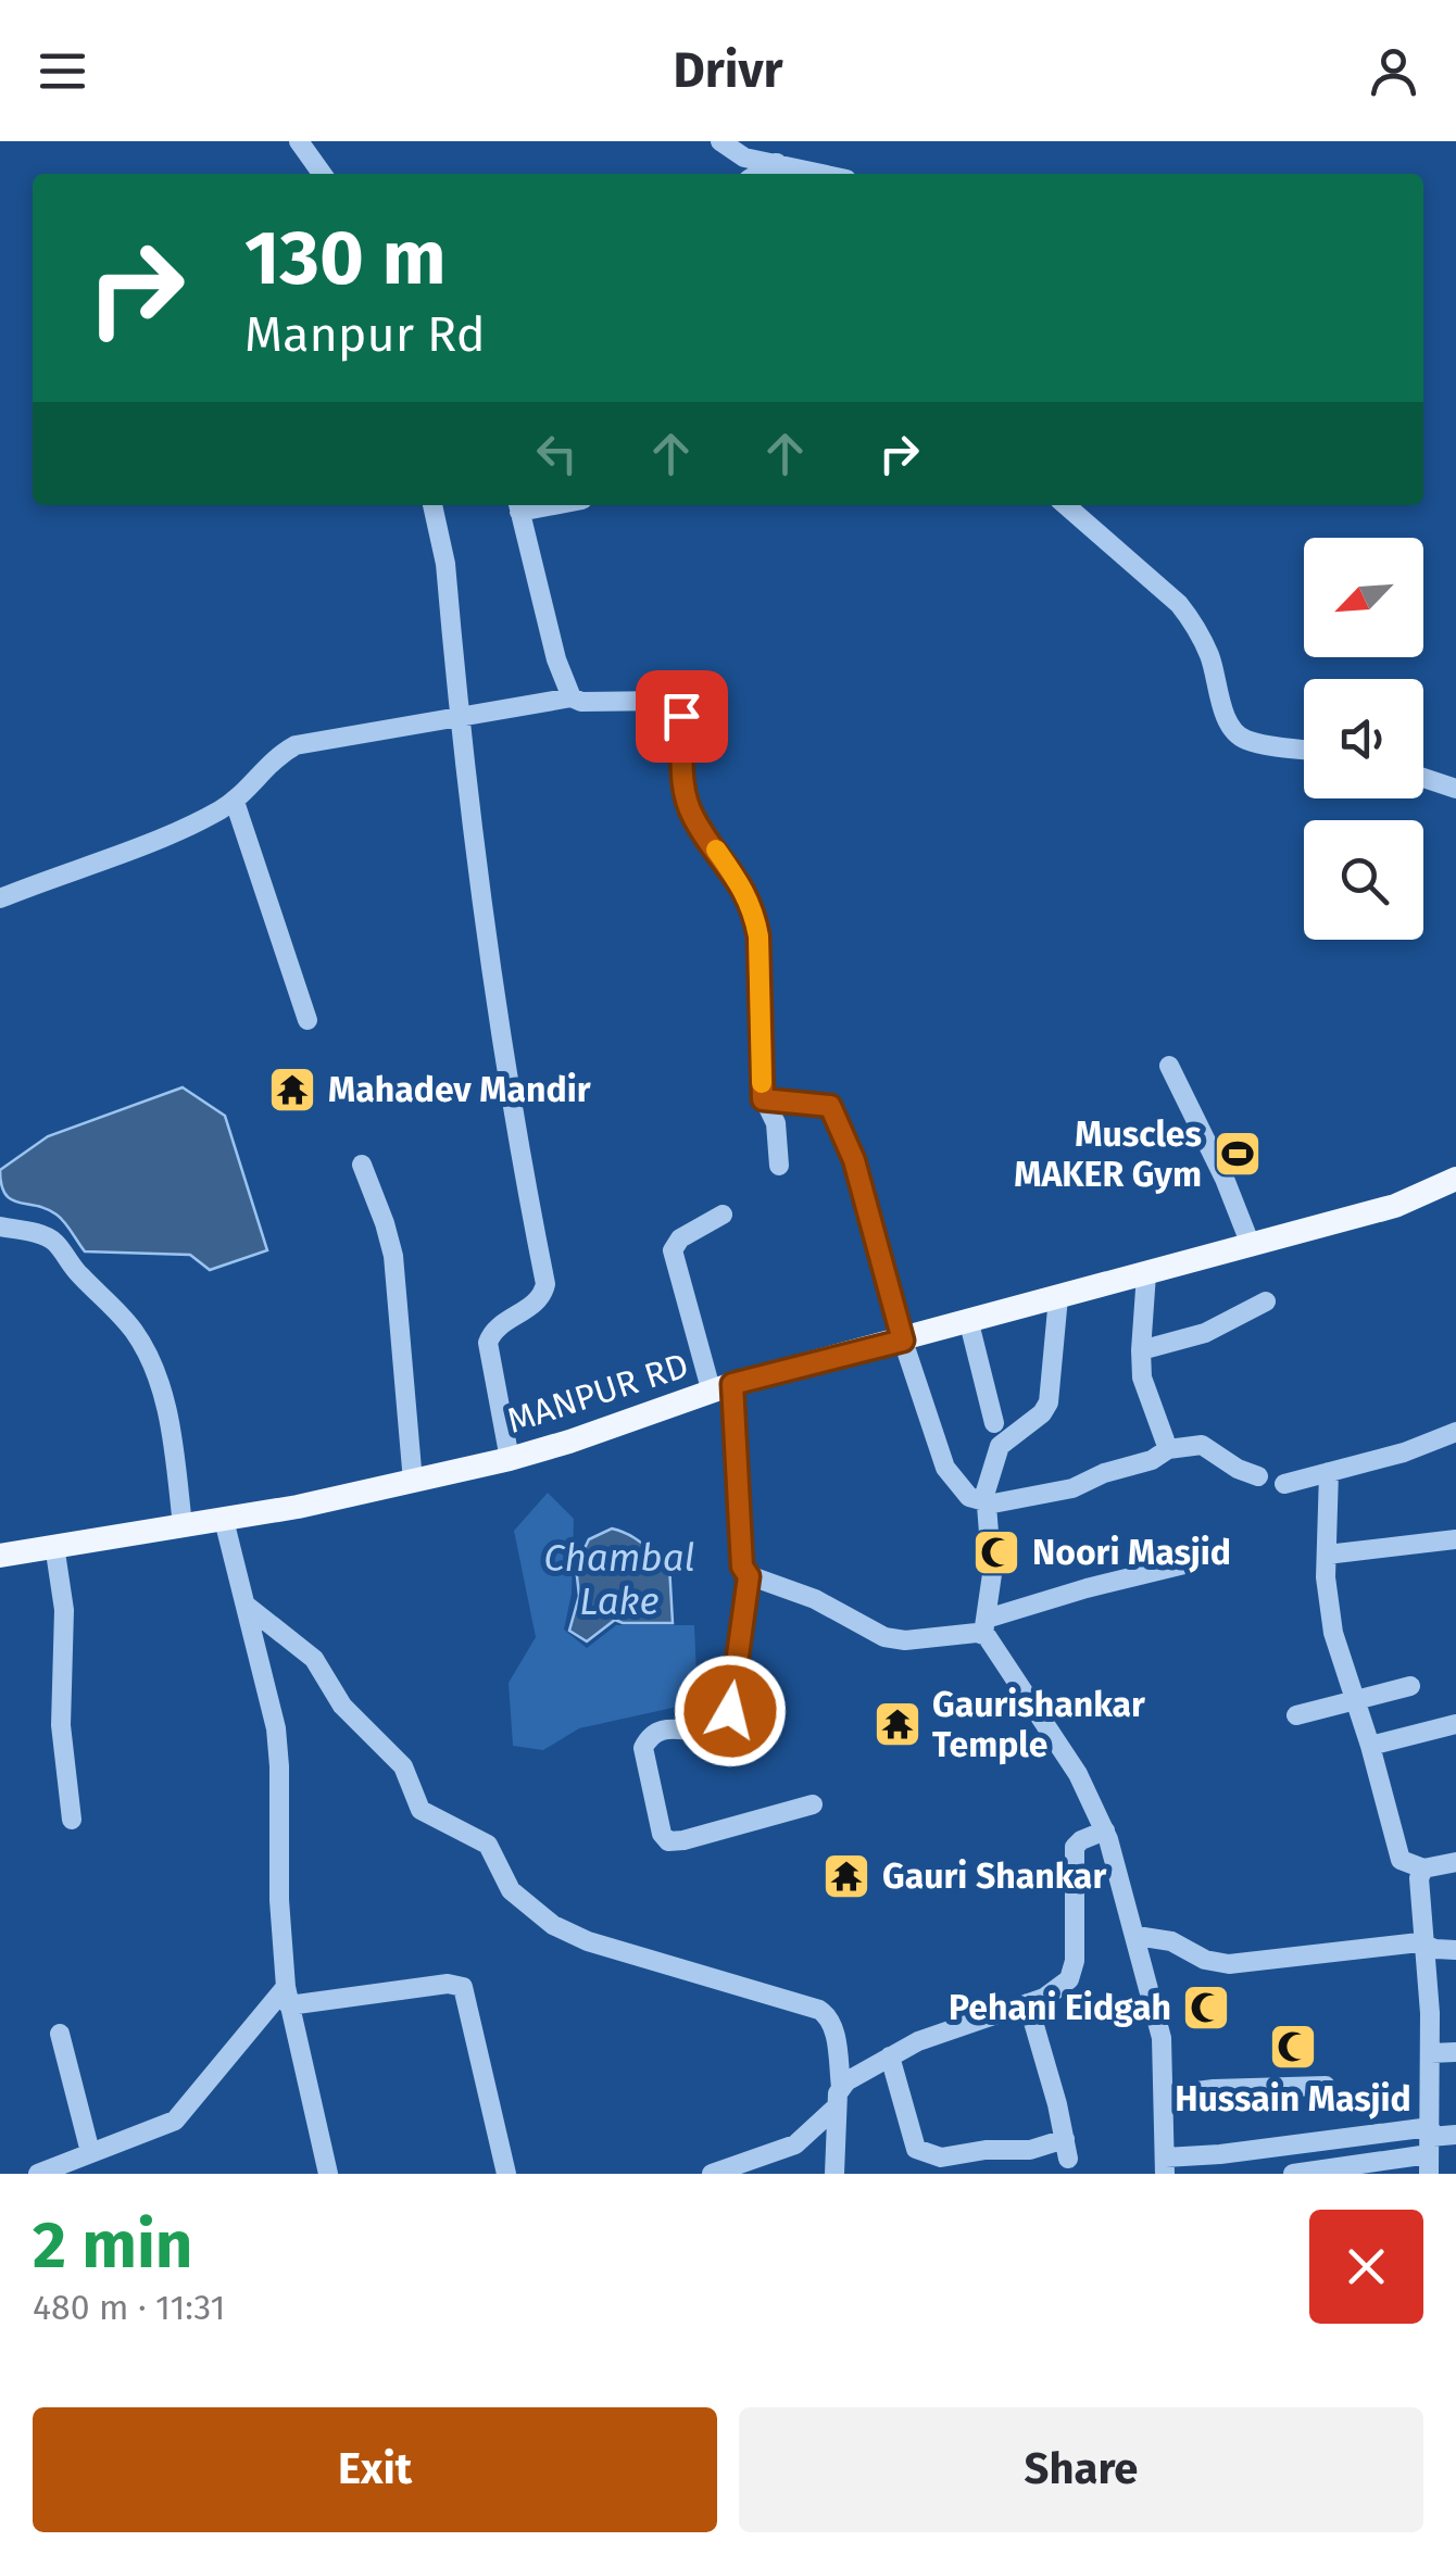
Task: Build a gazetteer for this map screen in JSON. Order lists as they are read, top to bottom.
{
  "streets": {
    "main road": ["MANPUR RD"]
  },
  "water": ["Chambal Lake"],
  "places": {
    "temple": ["Mahadev Mandir", "Gaurishankar Temple", "Gauri Shankar"],
    "sports": ["Muscles MAKER Gym"],
    "mosque": ["Noori Masjid", "Pehani Eidgah", "Hussain Masjid"]
  },
  "north": "bottom left",
  "page": {
    "header": "Drivr",
    "turn": ["130 m", "Manpur Rd"],
    "heading": ["2 min", "480 m · 11:31"],
    "buttons": ["Exit", "Share"]
  }
}
